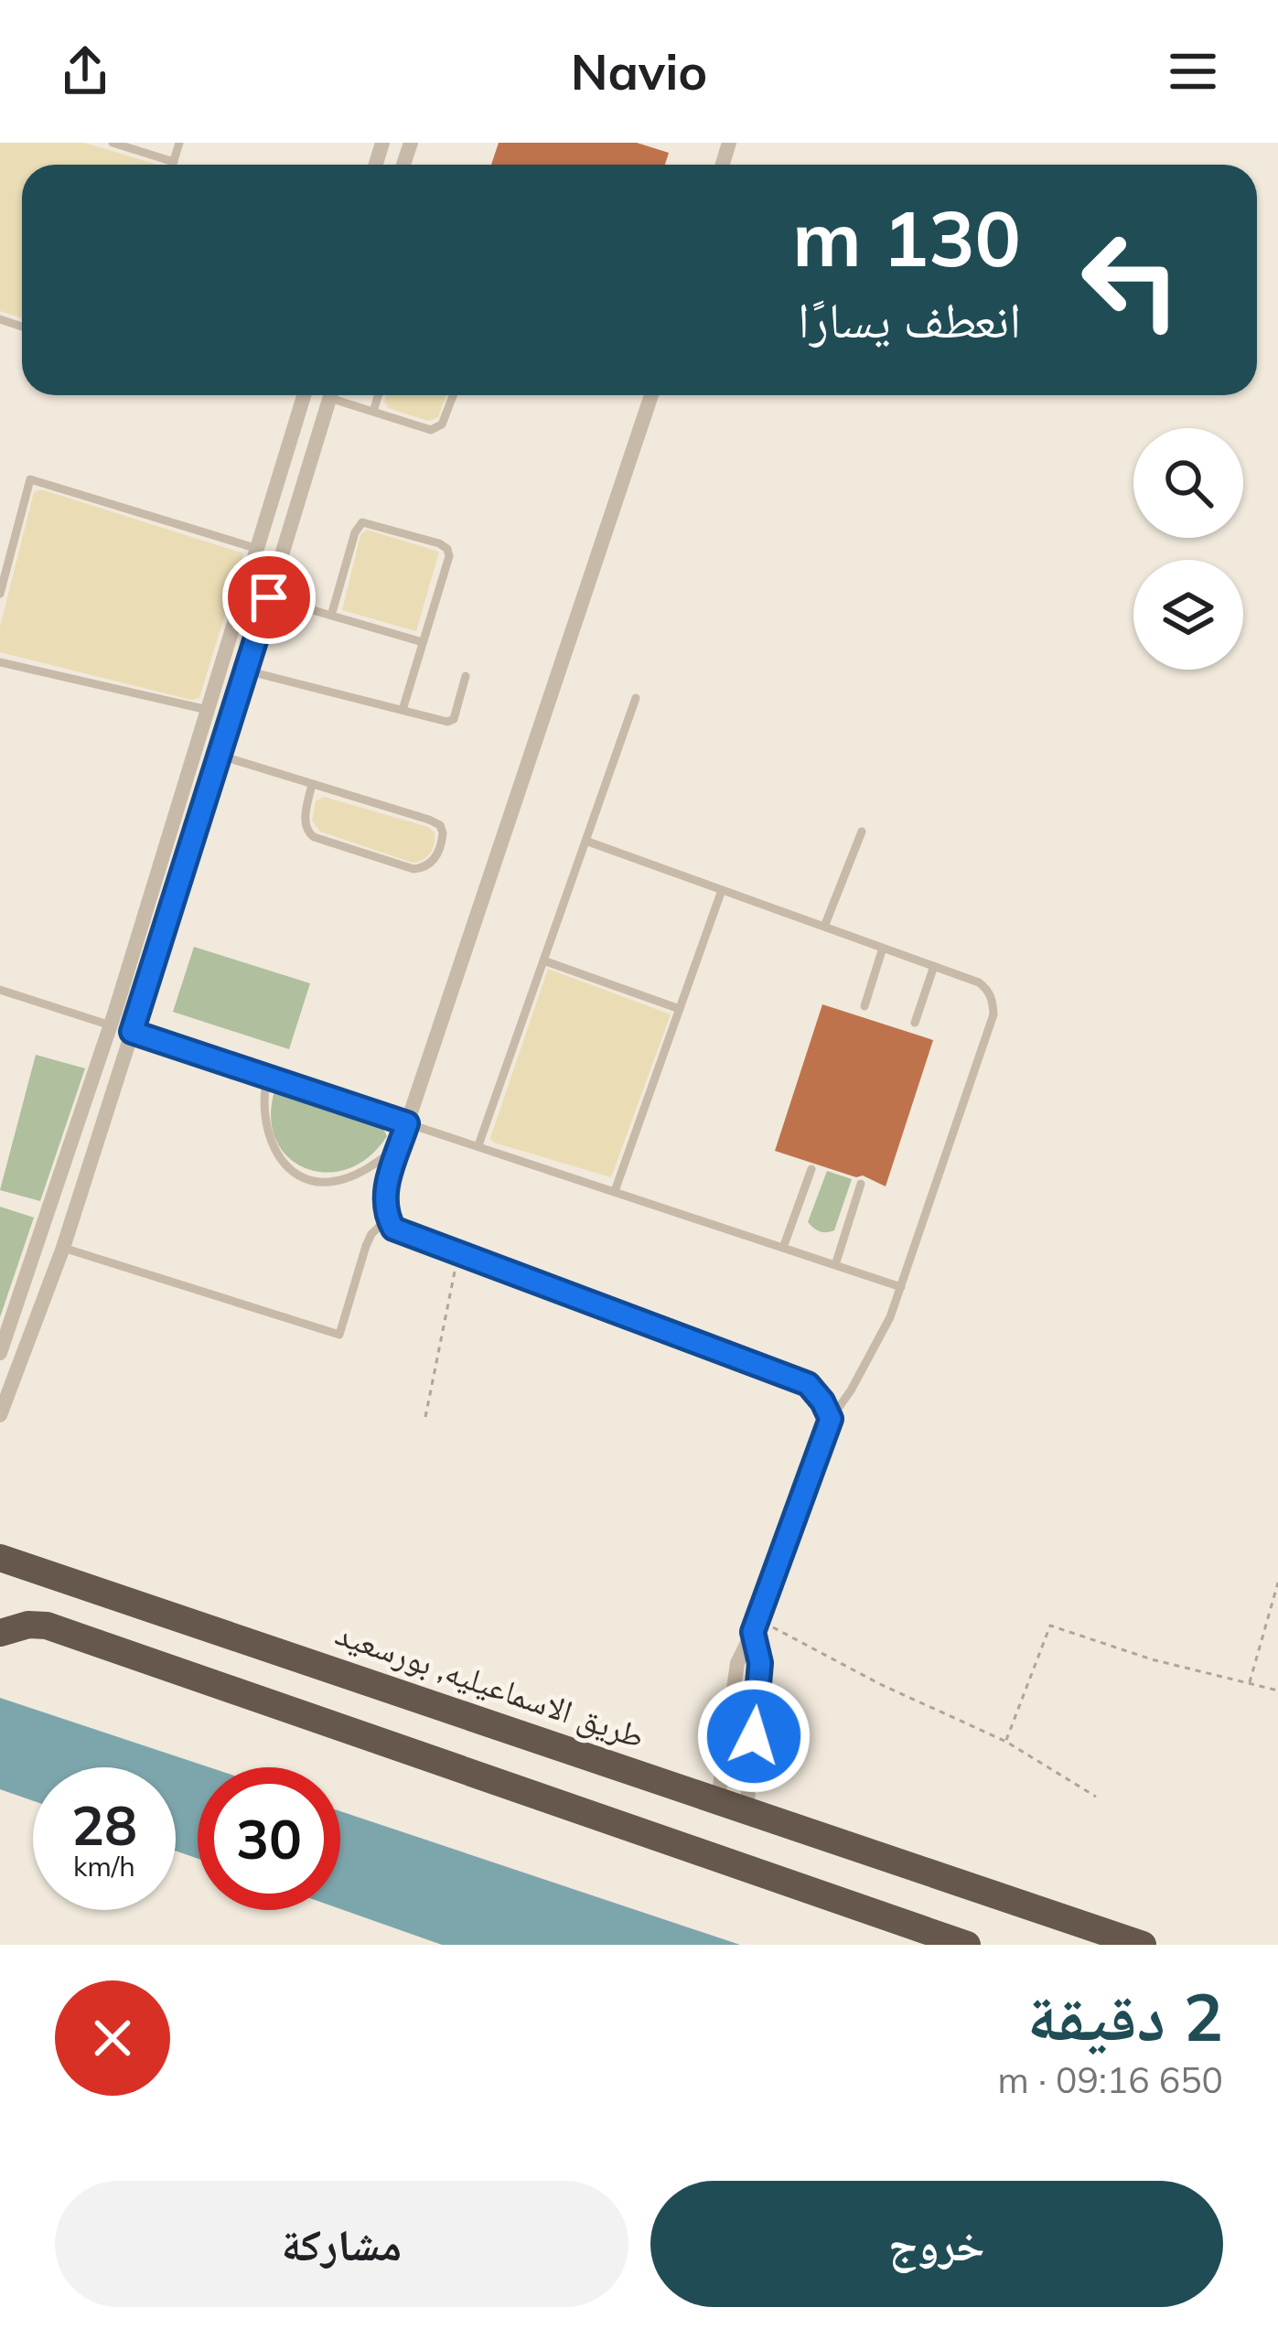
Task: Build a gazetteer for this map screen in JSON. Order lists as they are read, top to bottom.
{
  "streets": {
    "highway": ["طريق الاسماعيليه, بورسعيد"]
  },
  "page": {
    "header": "Navio",
    "turn": ["130 m", "انعطف يسارًا"],
    "speed": "28 km/h",
    "limit": "30",
    "heading": ["2 دقيقة", "650 m · 09:16"],
    "buttons": ["خروج", "مشاركة"]
  }
}
